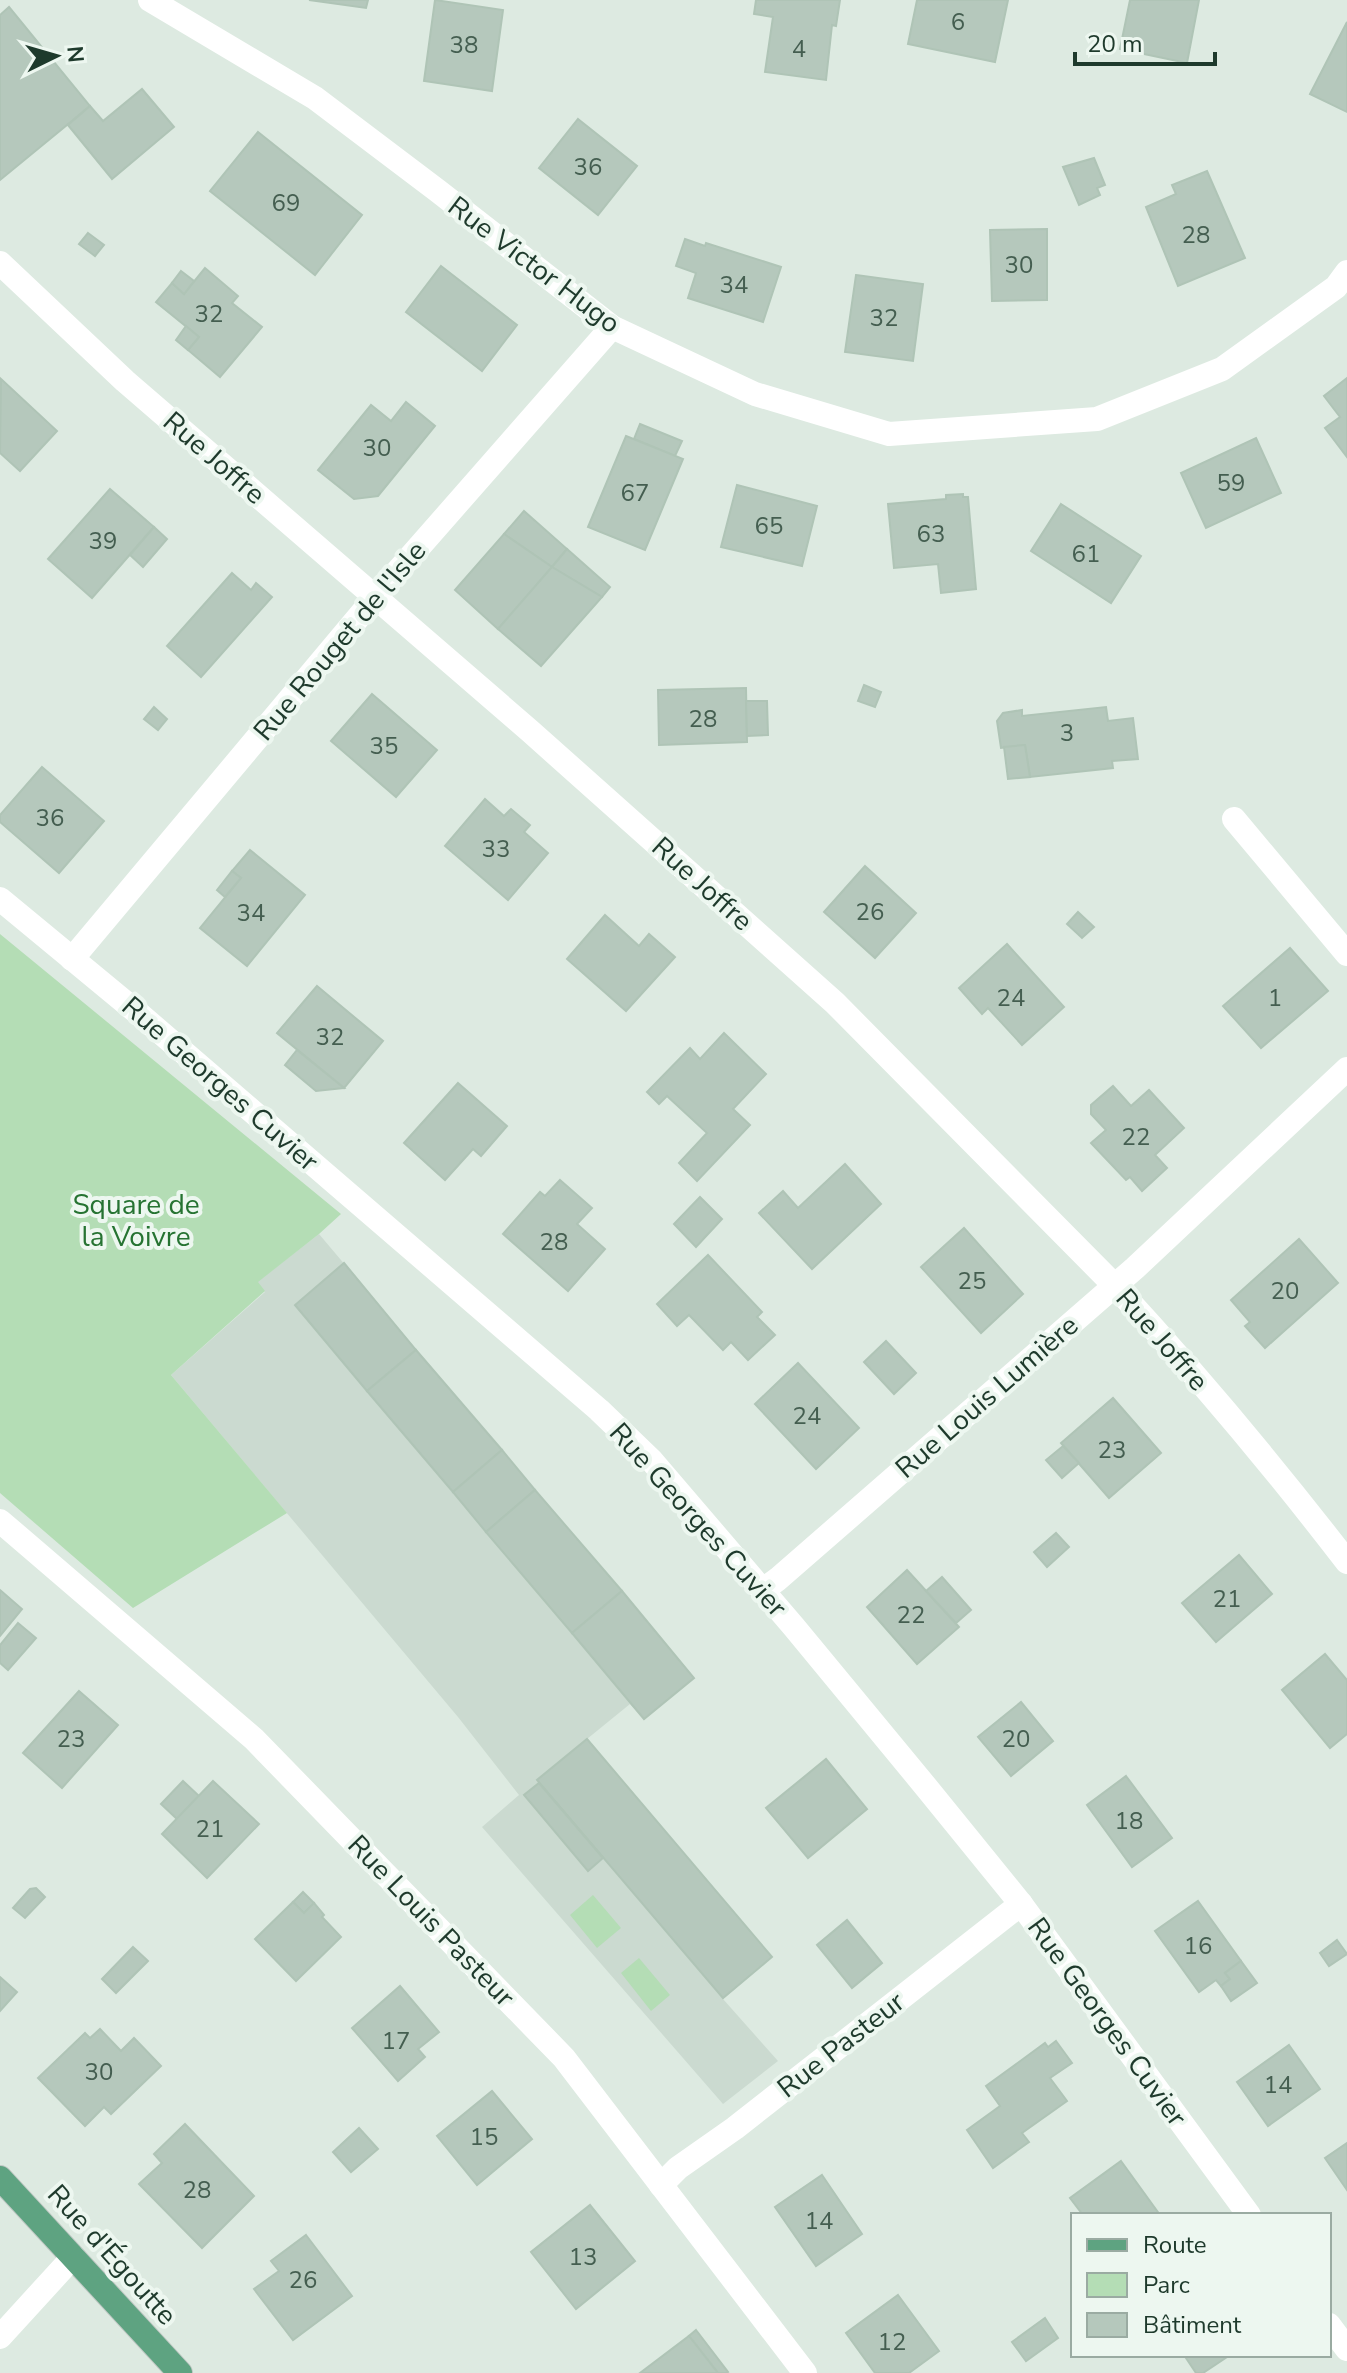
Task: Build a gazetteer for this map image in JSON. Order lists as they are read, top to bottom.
{
  "streets": {
    "main road": ["Rue d'Égoutte"],
    "street": [
      "Rue Victor Hugo",
      "Rue Joffre",
      "Rue Rouget de l'Isle",
      "Rue Georges Cuvier",
      "Rue Louis Lumière",
      "Rue Louis Pasteur",
      "Rue Pasteur"
    ]
  },
  "crossings": [
    ["Rue Victor Hugo", "Rue Rouget de l'Isle"],
    ["Rue Joffre", "Rue Rouget de l'Isle"],
    ["Rue Joffre", "Rue Louis Lumière"],
    ["Rue Rouget de l'Isle", "Rue Georges Cuvier"],
    ["Rue Georges Cuvier", "Rue Louis Lumière"],
    ["Rue Georges Cuvier", "Rue Pasteur"],
    ["Rue Louis Pasteur", "Rue Pasteur"]
  ],
  "parks": ["Square de la Voivre"],
  "house_numbers": [
    "6",
    "38",
    "4",
    "36",
    "69",
    "28",
    "30",
    "34",
    "32",
    "32",
    "30",
    "59",
    "67",
    "65",
    "63",
    "39",
    "61",
    "28",
    "3",
    "35",
    "36",
    "33",
    "26",
    "34",
    "24",
    "1",
    "32",
    "22",
    "28",
    "25",
    "20",
    "24",
    "23",
    "21",
    "22",
    "23",
    "20",
    "18",
    "21",
    "16",
    "17",
    "30",
    "14",
    "15",
    "28",
    "14",
    "13",
    "26",
    "12"
  ],
  "legend": ["Route", "Parc", "Bâtiment"],
  "scale_bar": "20 m",
  "north": "right"
}
